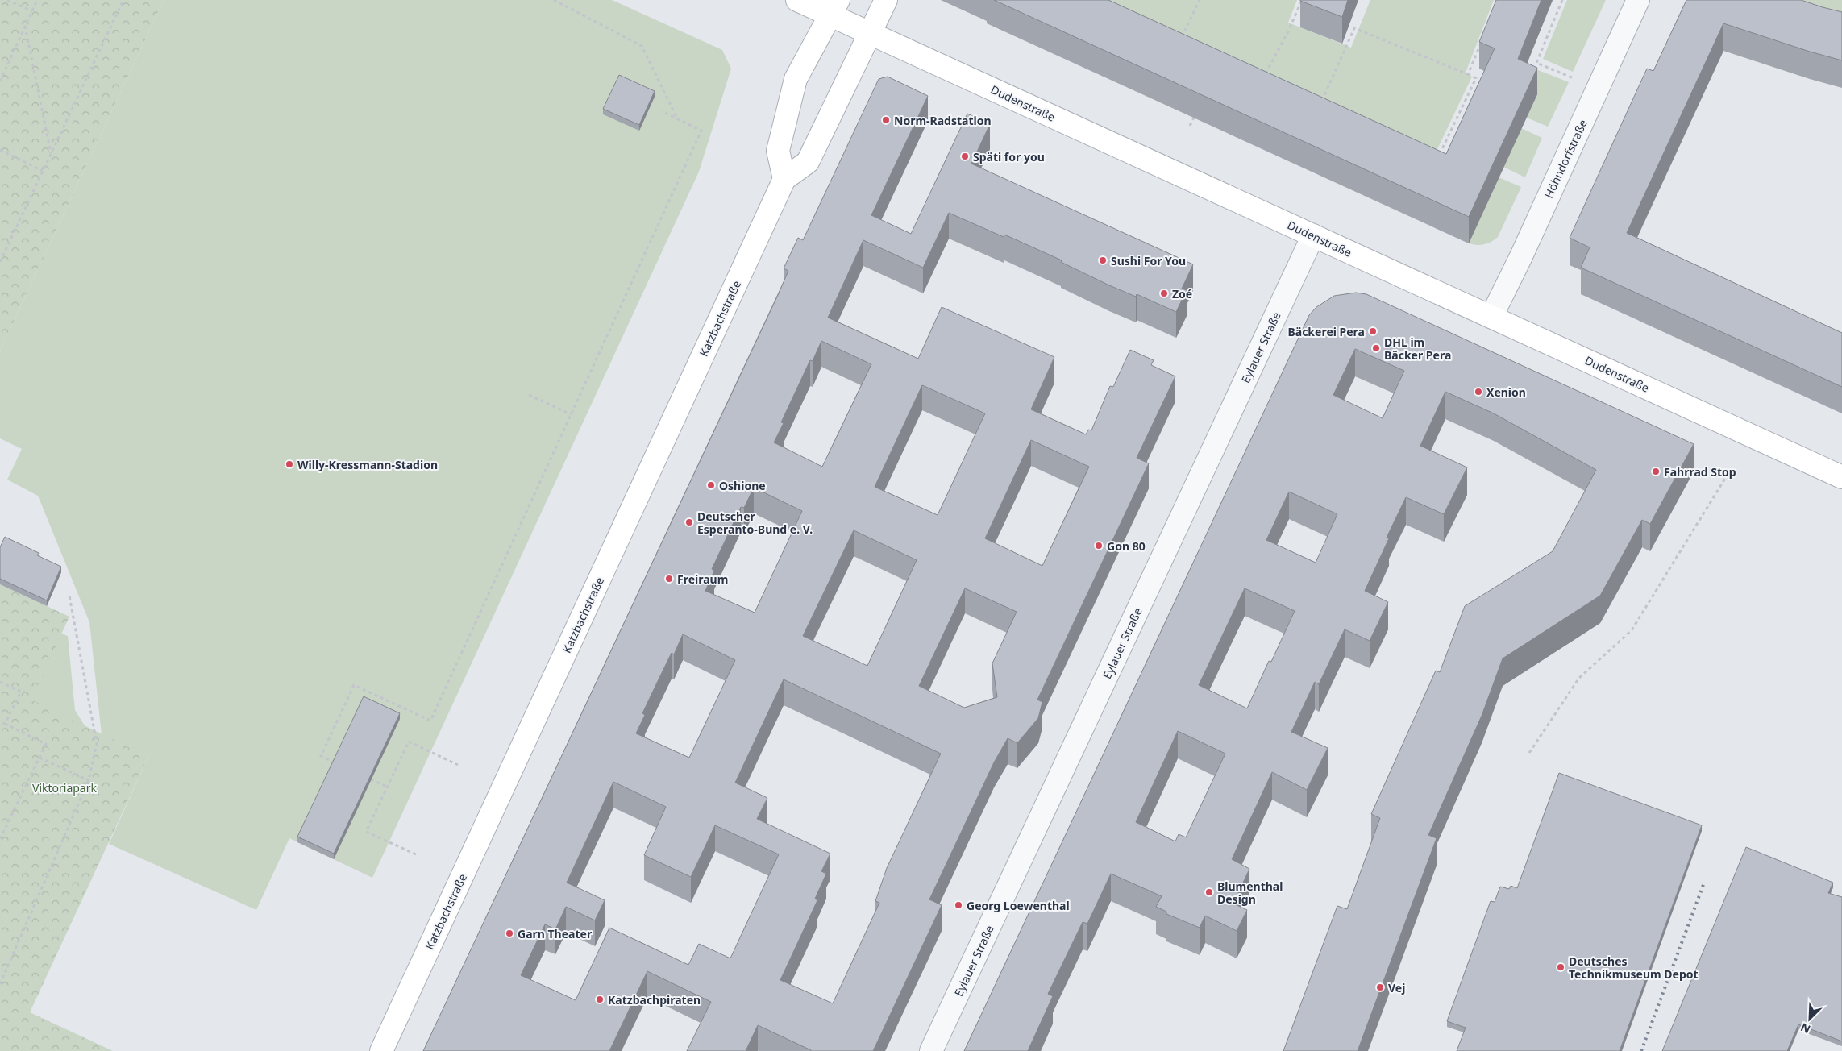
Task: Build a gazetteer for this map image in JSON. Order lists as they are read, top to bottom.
{
  "streets": {
    "main road": ["Dudenstraße", "Katzbachstraße"],
    "street": ["Höhndorfstraße", "Eylauer Straße"]
  },
  "crossings": [
    ["Dudenstraße", "Höhndorfstraße"],
    ["Dudenstraße", "Katzbachstraße"],
    ["Dudenstraße", "Eylauer Straße"]
  ],
  "parks": ["Viktoriapark"],
  "places": [
    "Norm-Radstation",
    "Späti for you",
    "Sushi For You",
    "Zoé",
    "Bäckerei Pera",
    "DHL im Bäcker Pera",
    "Xenion",
    "Willy-Kressmann-Stadion",
    "Fahrrad Stop",
    "Oshione",
    "Deutscher Esperanto-Bund e. V.",
    "Gon 80",
    "Freiraum",
    "Blumenthal Design",
    "Georg Loewenthal",
    "Garn Theater",
    "Deutsches Technikmuseum Depot",
    "Vej",
    "Katzbachpiraten"
  ],
  "north": "bottom left"
}
